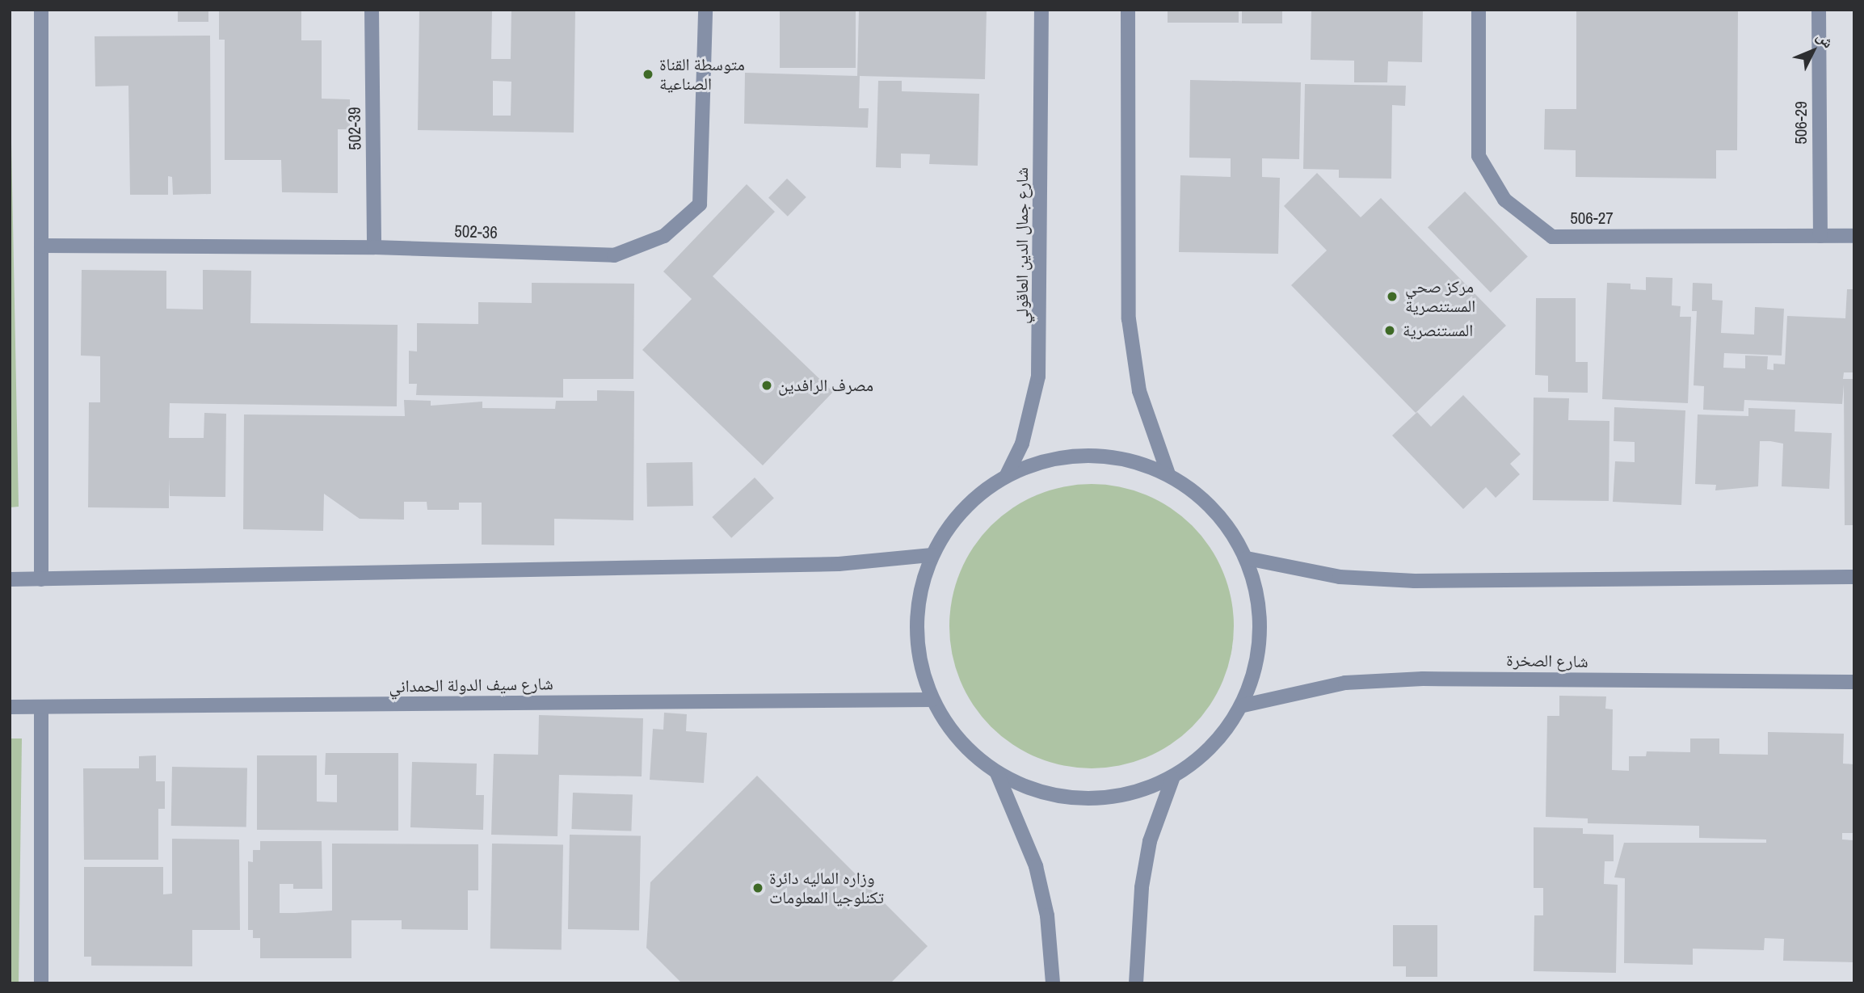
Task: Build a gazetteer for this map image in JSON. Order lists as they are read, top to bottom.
{
  "streets": {
    "street": [
      "506-29",
      "502-39",
      "506-27",
      "502-36",
      "شارع جمال الدين العاقولي",
      "شارع الصخرة",
      "شارع سيف الدولة الحمداني"
    ]
  },
  "crossings": [
    ["506-29", "506-27"],
    ["502-39", "502-36"]
  ],
  "places": [
    "متوسطة القناة الصناعية",
    "مركز صحي المستنصرية",
    "المستنصرية",
    "مصرف الرافدين",
    "وزاره الماليه دائرة تكنلوجيا المعلومات"
  ],
  "north": "top right"
}
